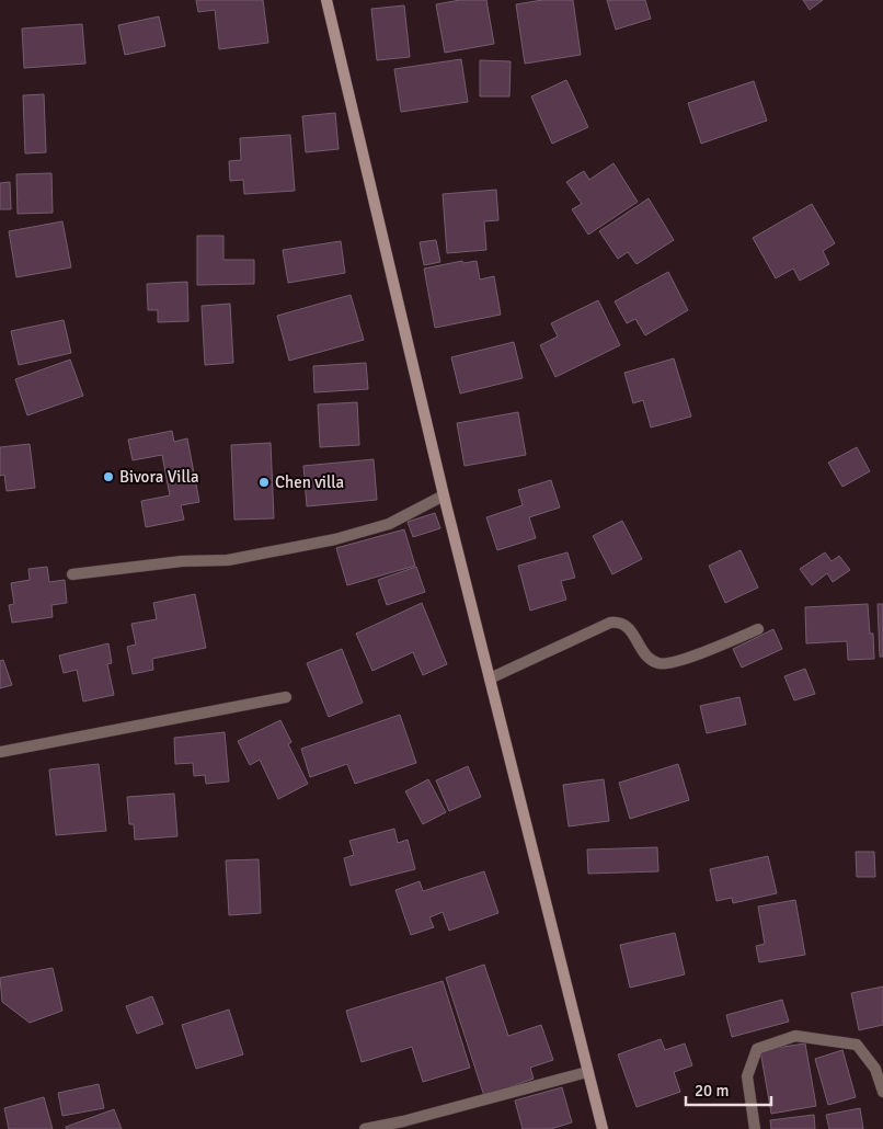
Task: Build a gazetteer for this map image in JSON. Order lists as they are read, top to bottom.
{
  "places": ["Bivora Villa", "Chen villa"],
  "scale_bar": "20 m"
}
